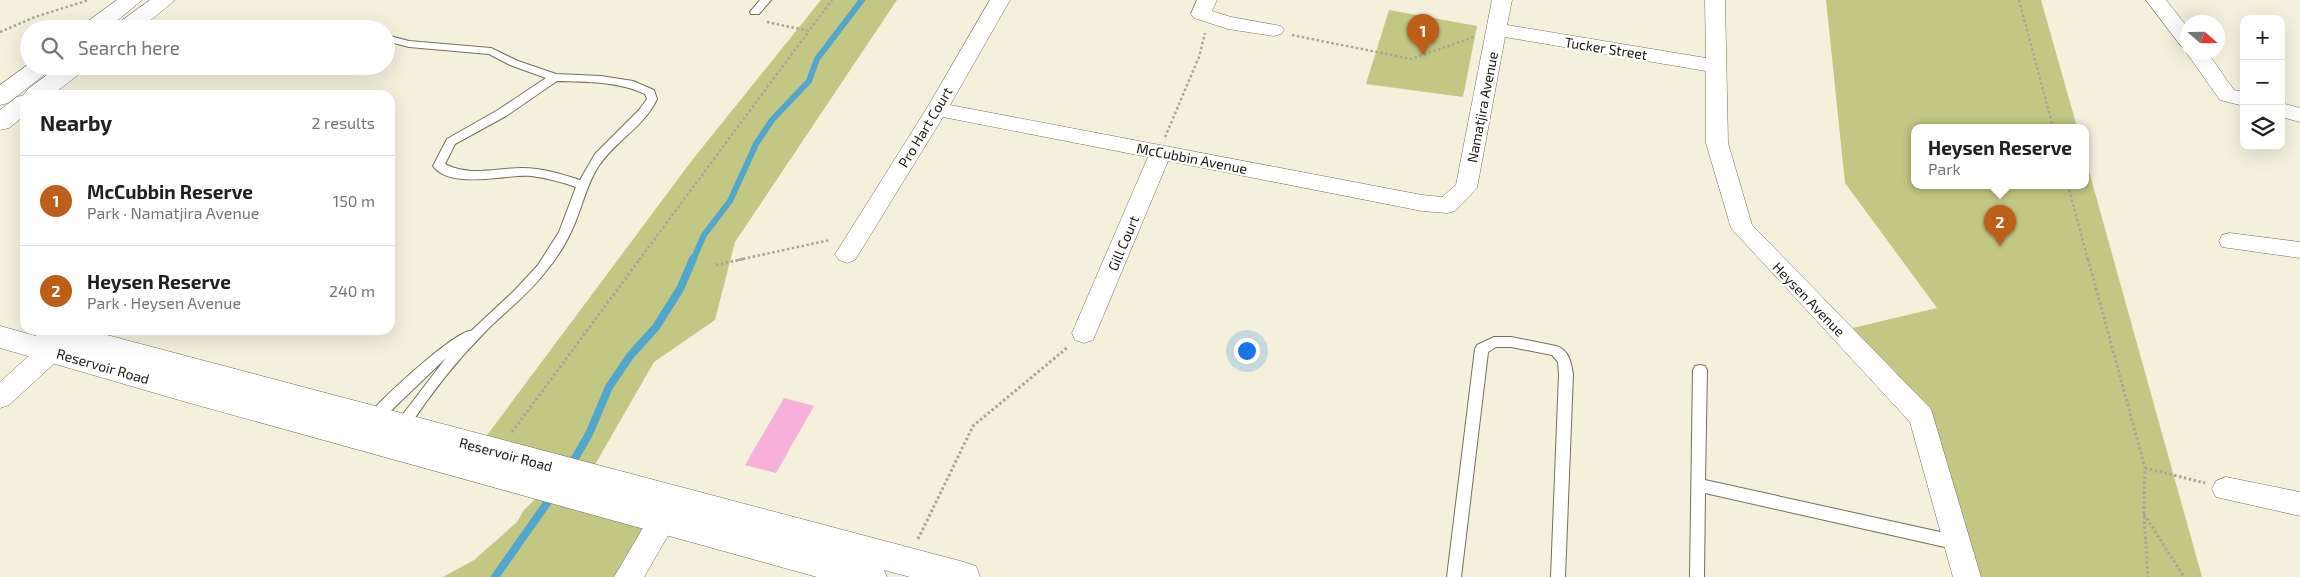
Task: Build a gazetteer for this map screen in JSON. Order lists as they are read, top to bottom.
{
  "streets": {
    "main road": ["Reservoir Road"],
    "street": [
      "Tucker Street",
      "Namatjira Avenue",
      "Pro Hart Court",
      "McCubbin Avenue",
      "Gill Court",
      "Heysen Avenue"
    ]
  },
  "crossings": [
    ["Tucker Street", "Namatjira Avenue"],
    ["Tucker Street", "Heysen Avenue"],
    ["Namatjira Avenue", "McCubbin Avenue"],
    ["Pro Hart Court", "McCubbin Avenue"],
    ["McCubbin Avenue", "Gill Court"]
  ],
  "north": "right",
  "page": {
    "pins": ["1", "2"],
    "map_buttons": ["+", "−"],
    "search": "Search here",
    "heading": ["Nearby", "2 results"],
    "popup": ["Heysen Reserve", "Park"],
    "list": [
      {
        "mark": "1",
        "name": "McCubbin Reserve",
        "note": "Park · Namatjira Avenue",
        "value": "150 m"
      },
      {
        "mark": "2",
        "name": "Heysen Reserve",
        "note": "Park · Heysen Avenue",
        "value": "240 m"
      }
    ]
  }
}
